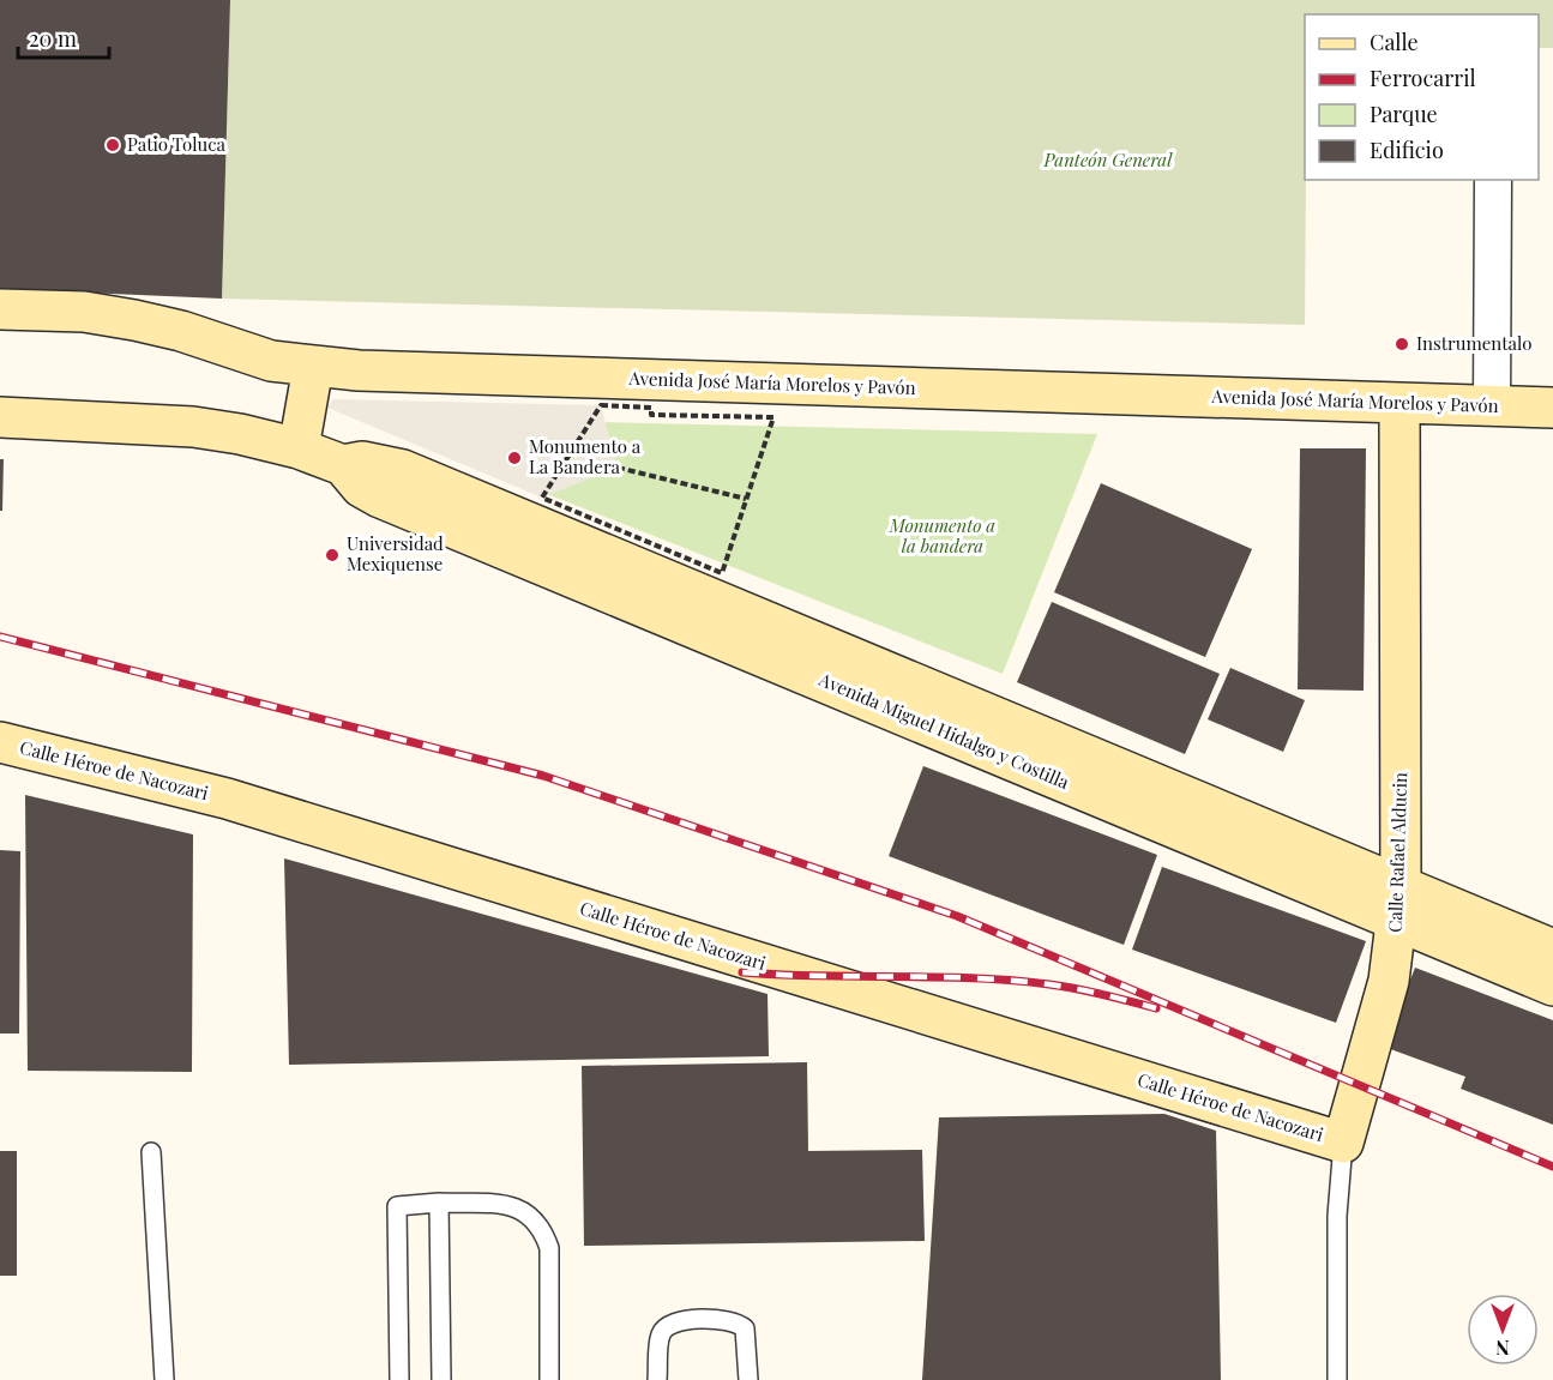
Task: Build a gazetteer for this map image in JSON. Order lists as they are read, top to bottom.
{
  "streets": {
    "main road": [
      "Avenida José María Morelos y Pavón",
      "Avenida Miguel Hidalgo y Costilla",
      "Calle Héroe de Nacozari",
      "Calle Rafael Alducin"
    ]
  },
  "crossings": [
    ["Avenida José María Morelos y Pavón", "Calle Rafael Alducin"],
    ["Avenida Miguel Hidalgo y Costilla", "Calle Rafael Alducin"],
    ["Calle Héroe de Nacozari", "Calle Rafael Alducin"]
  ],
  "parks": ["Panteón General", "Monumento a la bandera"],
  "places": [
    "Patio Toluca",
    "Instrumentalo",
    "Monumento a La Bandera",
    "Universidad Mexiquense"
  ],
  "legend": [
    "Calle",
    "Ferrocarril",
    "Parque",
    "Edificio"
  ],
  "scale_bar": "20 m",
  "north": "bottom"
}
